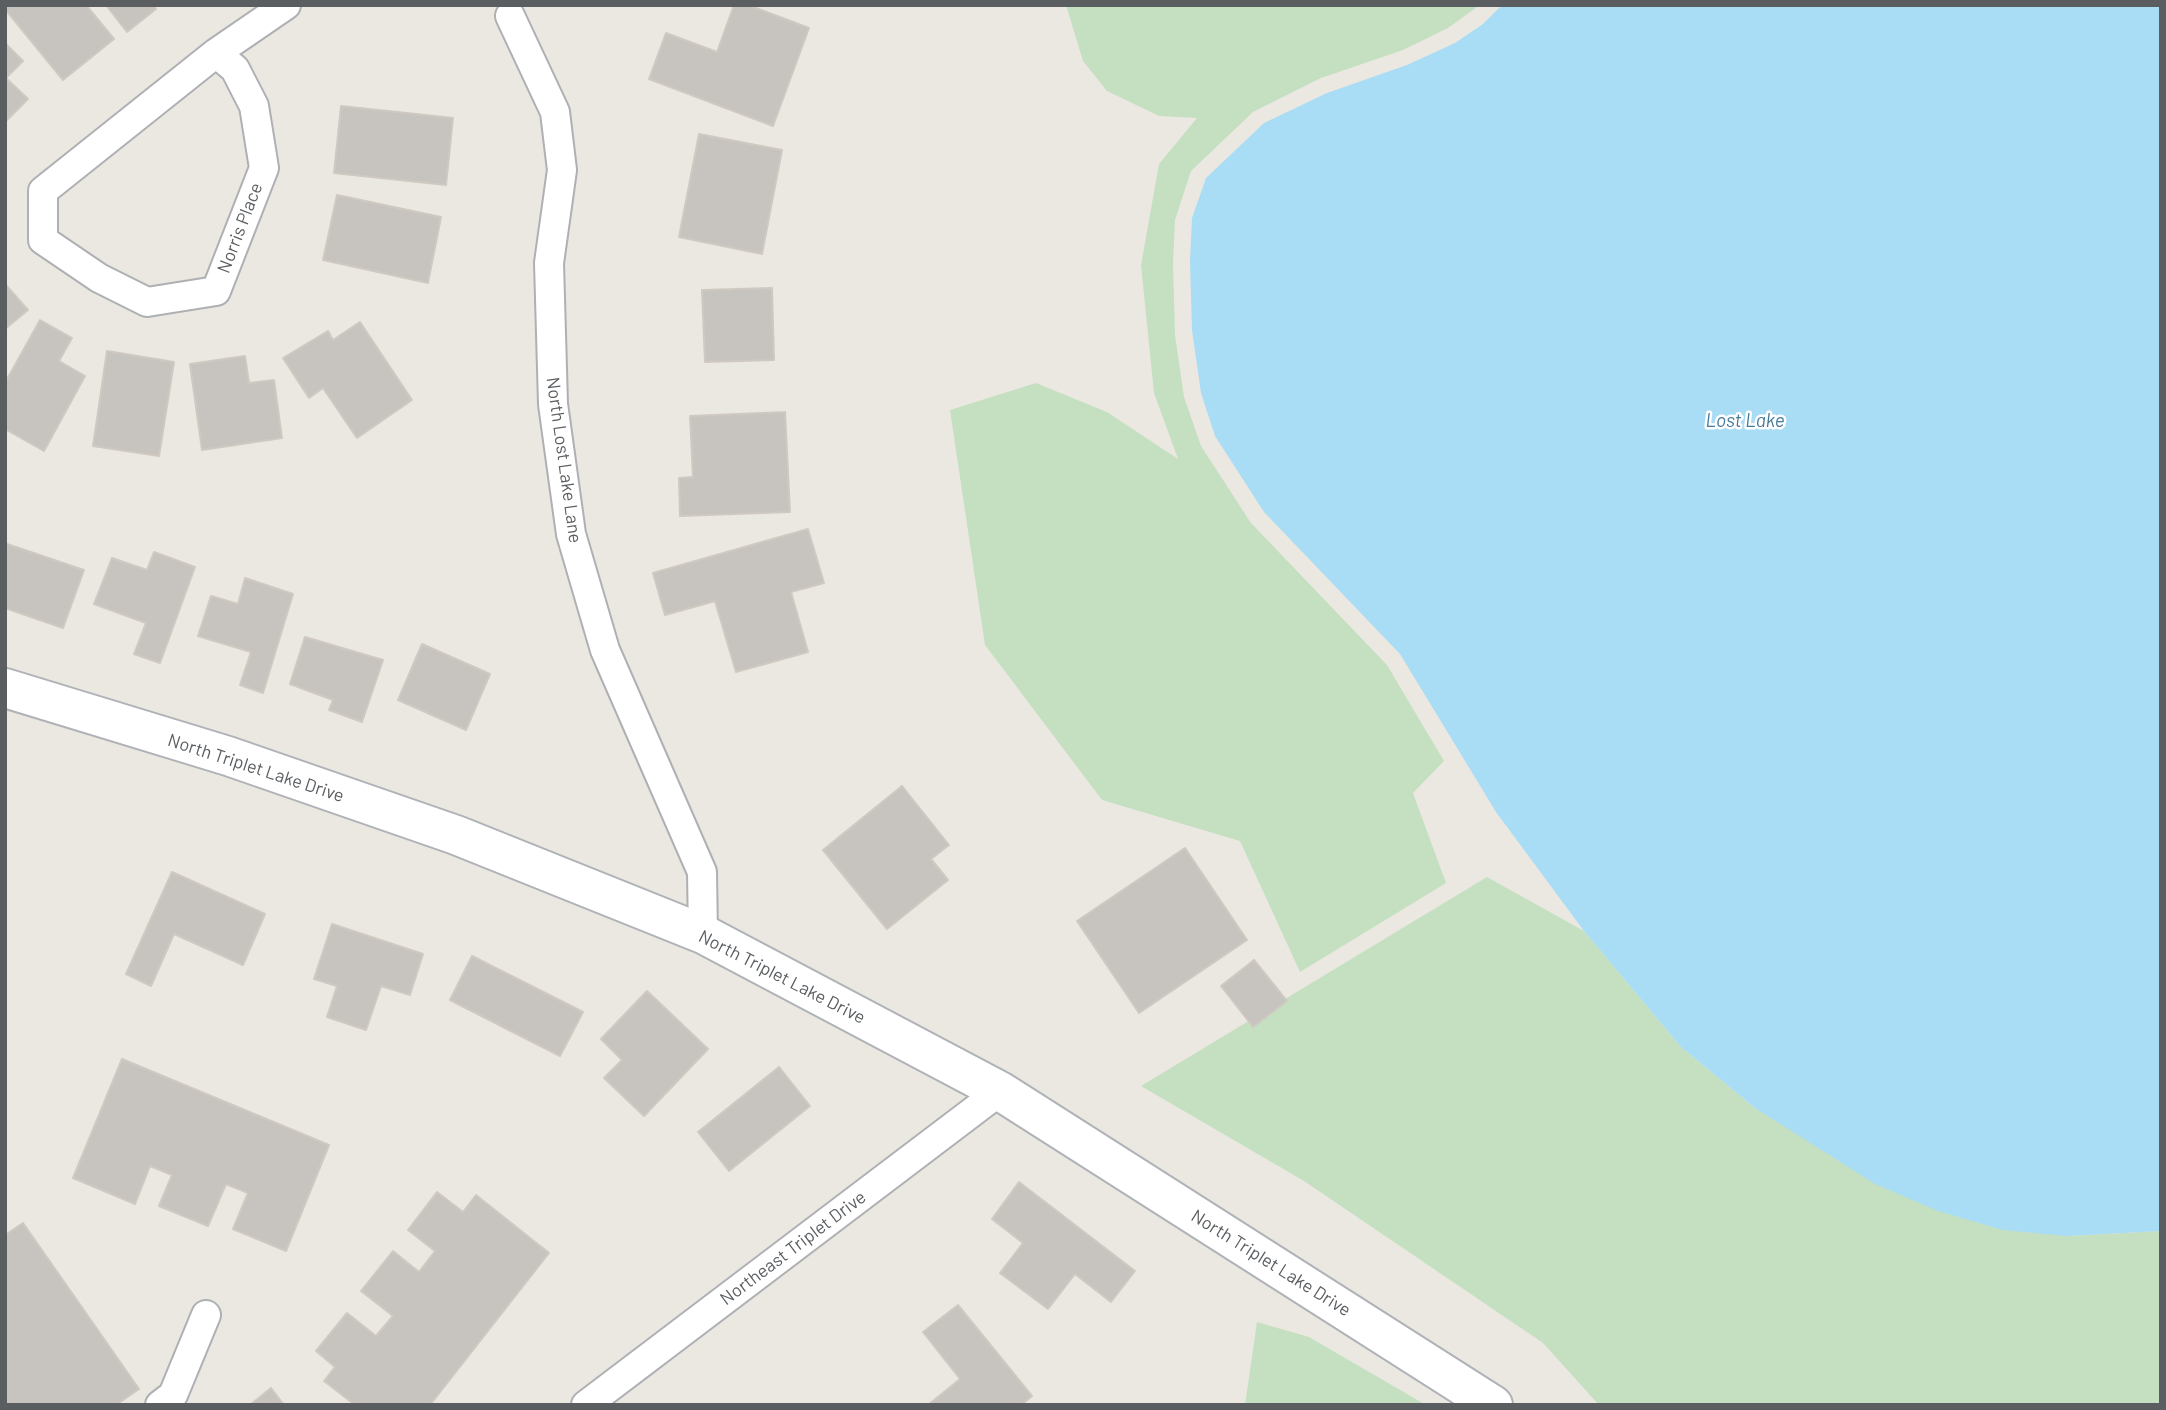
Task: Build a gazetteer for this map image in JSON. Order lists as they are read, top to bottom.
{
  "streets": {
    "street": [
      "Norris Place",
      "North Lost Lake Lane",
      "North Triplet Lake Drive",
      "Northeast Triplet Drive"
    ]
  },
  "crossings": [
    ["North Lost Lake Lane", "North Triplet Lake Drive"],
    ["North Triplet Lake Drive", "Northeast Triplet Drive"]
  ],
  "water": ["Lost Lake"]
}
